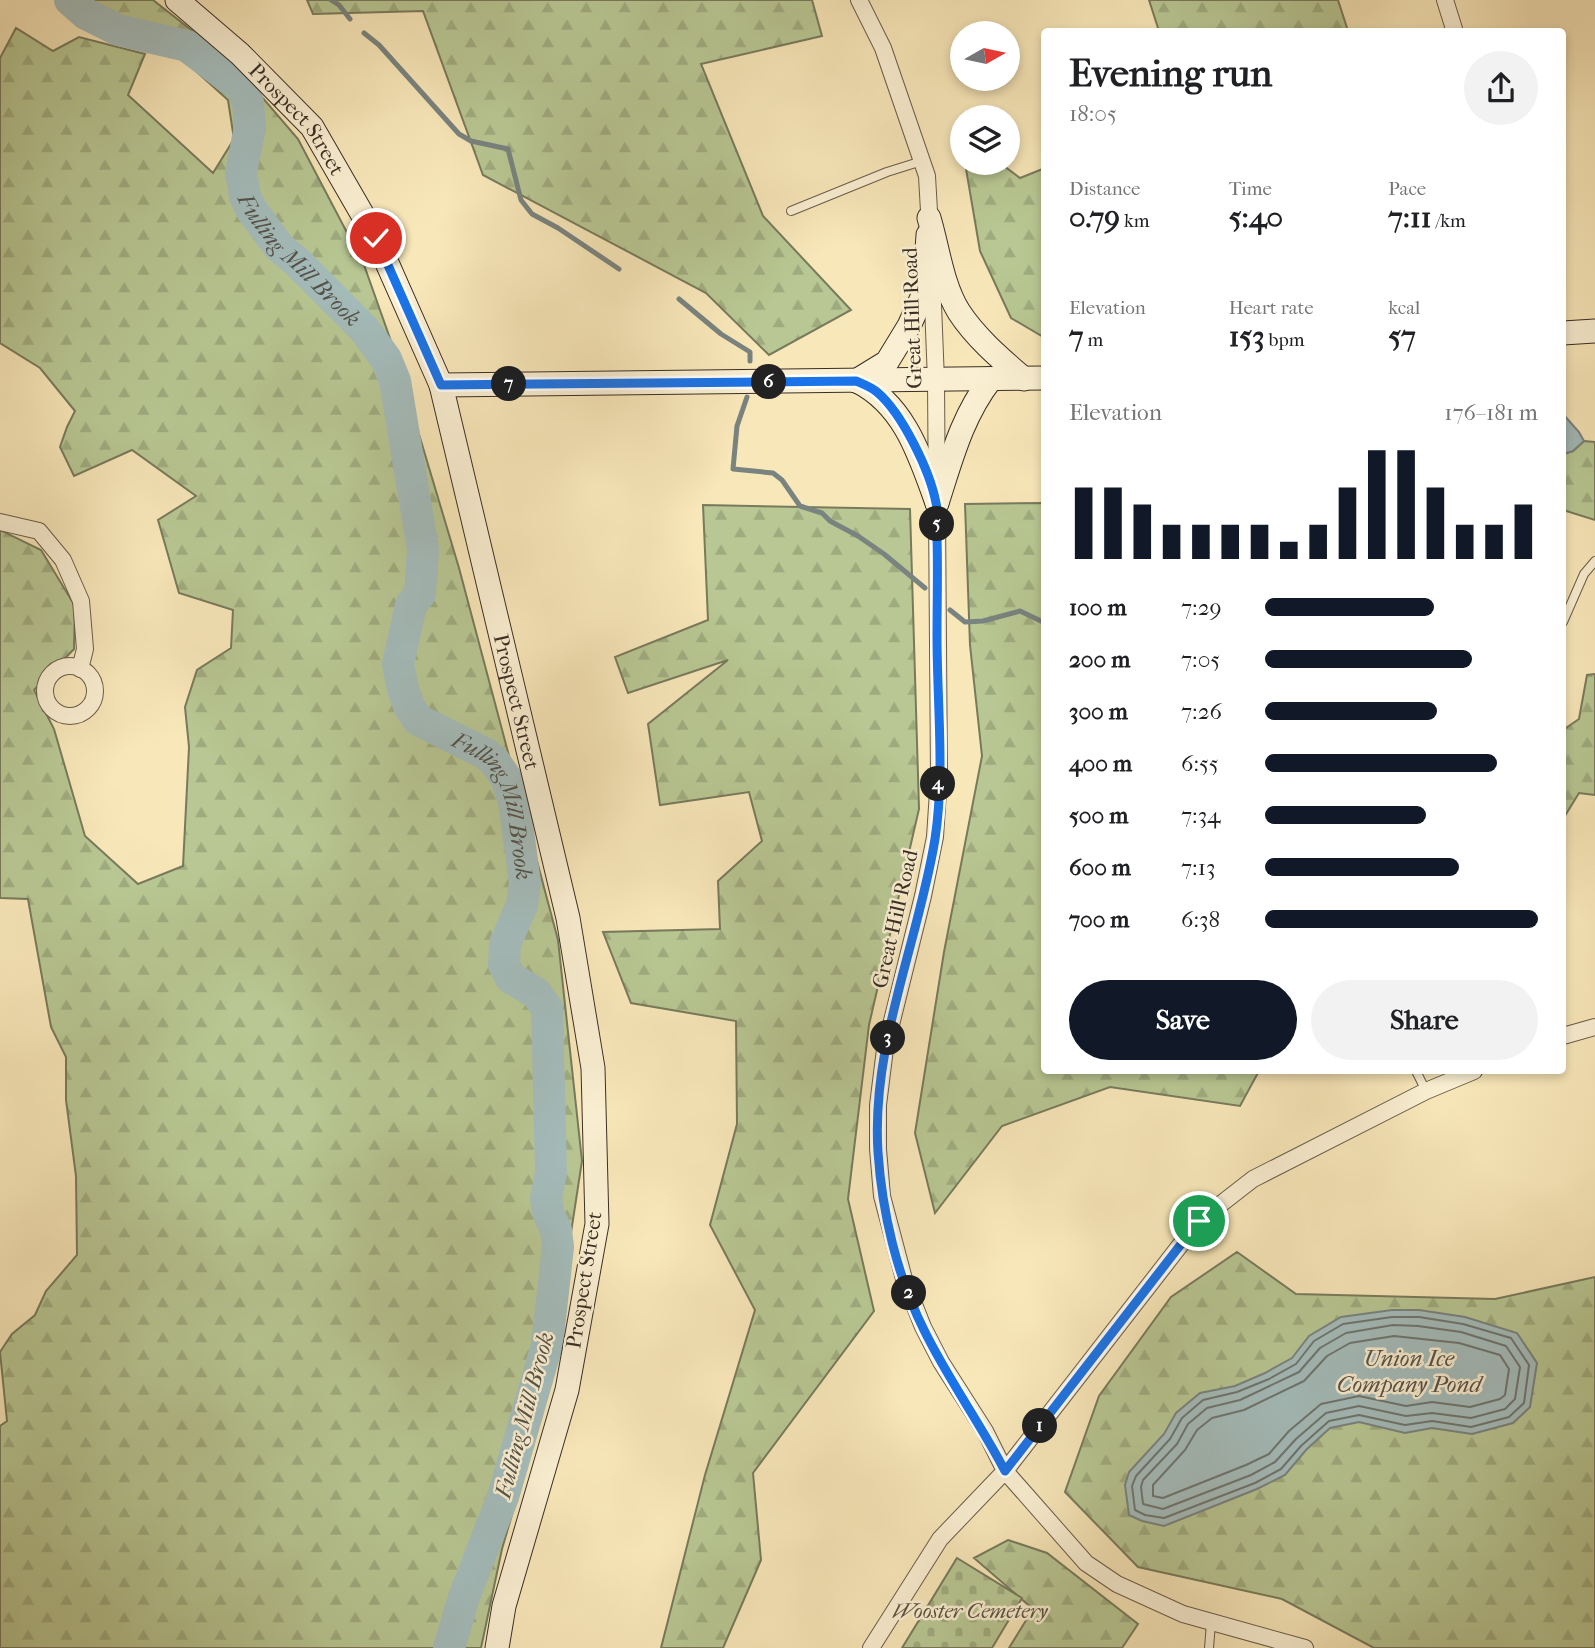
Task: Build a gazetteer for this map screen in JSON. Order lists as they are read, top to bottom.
{
  "streets": {
    "main road": ["Prospect Street"],
    "street": ["Great Hill Road"]
  },
  "water": ["Fulling Mill Brook", "Union Ice Company Pond"],
  "parks": ["Wooster Cemetery"],
  "north": "right",
  "page": {
    "heading": ["Evening run", "18:05"],
    "stats": [
      ["Distance", "0.79 km"],
      ["Time", "5:40"],
      ["Pace", "7:11 /km"],
      ["Elevation", "7 m"],
      ["Heart rate", "153 bpm"],
      ["kcal", "57"]
    ],
    "pins": [
      "6",
      "7",
      "5",
      "4",
      "3",
      "2",
      "1"
    ],
    "chart": ["Elevation", "176–181 m"],
    "list": [
      {
        "name": "100 m",
        "note": "7:29"
      },
      {
        "name": "200 m",
        "note": "7:05"
      },
      {
        "name": "300 m",
        "note": "7:26"
      },
      {
        "name": "400 m",
        "note": "6:55"
      },
      {
        "name": "500 m",
        "note": "7:34"
      },
      {
        "name": "600 m",
        "note": "7:13"
      },
      {
        "name": "700 m",
        "note": "6:38"
      }
    ],
    "buttons": ["Save", "Share"]
  }
}
